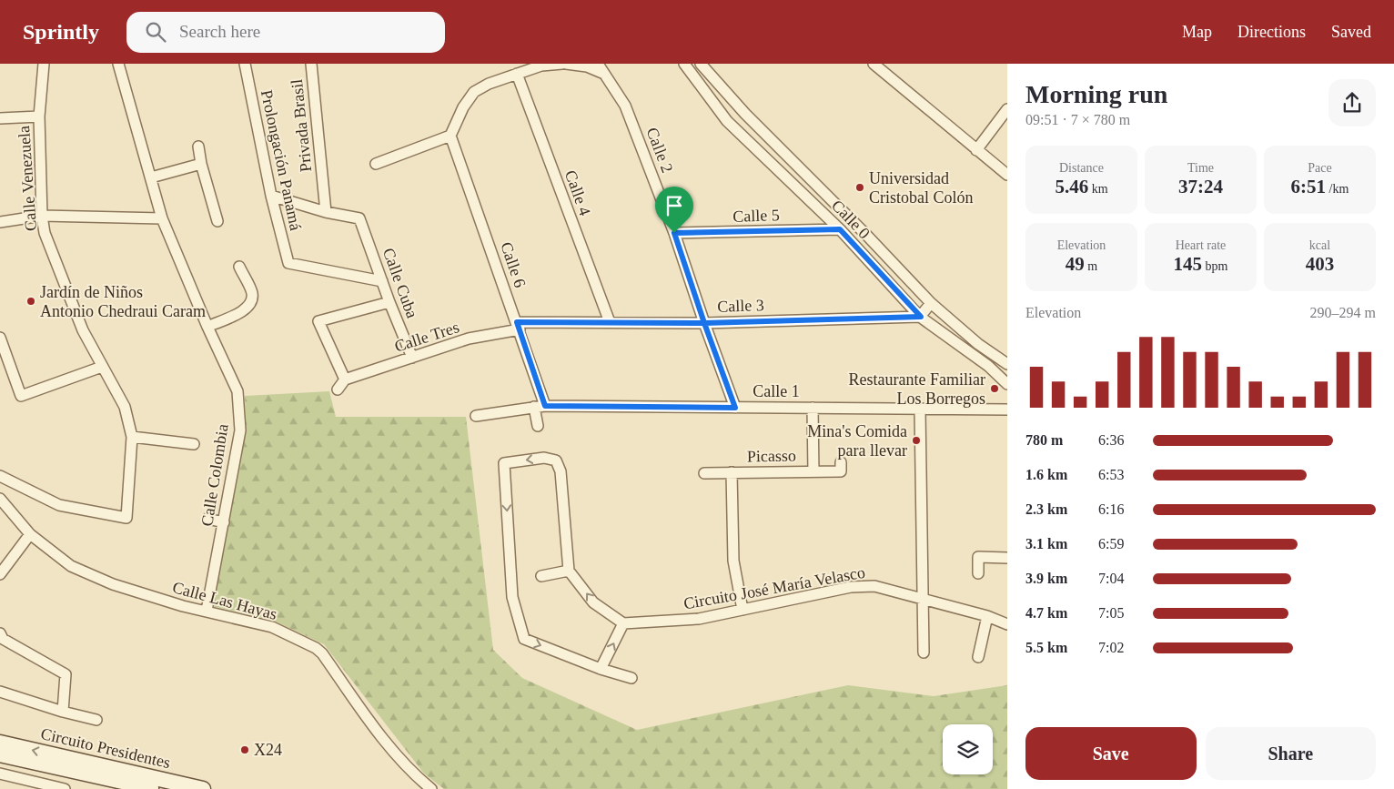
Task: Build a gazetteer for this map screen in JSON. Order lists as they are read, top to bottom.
{
  "streets": {
    "main road": ["Circuito Presidentes"],
    "street": [
      "Privada Brasil",
      "Calle 2",
      "Prolongación Panamá",
      "Calle Venezuela",
      "Calle 4",
      "Calle 5",
      "Calle 0",
      "Calle 6",
      "Calle Cuba",
      "Calle 3",
      "Calle Tres",
      "Calle 1",
      "Picasso",
      "Calle Colombia",
      "Circuito José María Velasco",
      "Calle Las Hayas"
    ]
  },
  "crossings": [
    ["Privada Brasil", "Calle Cuba"],
    ["Calle 2", "Calle 5"],
    ["Calle 2", "Calle 3"],
    ["Calle 2", "Calle 1"],
    ["Prolongación Panamá", "Calle Cuba"],
    ["Calle 4", "Calle 3"],
    ["Calle 5", "Calle 0"],
    ["Calle 0", "Calle 3"],
    ["Calle 6", "Calle 3"],
    ["Calle 6", "Calle Tres"],
    ["Calle 6", "Calle 1"],
    ["Calle Cuba", "Calle Tres"],
    ["Calle 3", "Calle Tres"],
    ["Calle Colombia", "Calle Las Hayas"]
  ],
  "places": [
    "Universidad Cristobal Colón",
    "Jardín de Niños Antonio Chedraui Caram",
    "Restaurante Familiar Los Borregos",
    "Mina's Comida para llevar",
    "X24"
  ],
  "page": {
    "header": "Sprintly",
    "search": "Search here",
    "nav": ["Map", "Directions", "Saved"],
    "heading": ["Morning run", "09:51 · 7 × 780 m"],
    "stats": [
      ["Distance", "5.46 km"],
      ["Time", "37:24"],
      ["Pace", "6:51 /km"],
      ["Elevation", "49 m"],
      ["Heart rate", "145 bpm"],
      ["kcal", "403"]
    ],
    "chart": ["Elevation", "290–294 m"],
    "list": [
      {
        "name": "780 m",
        "note": "6:36"
      },
      {
        "name": "1.6 km",
        "note": "6:53"
      },
      {
        "name": "2.3 km",
        "note": "6:16"
      },
      {
        "name": "3.1 km",
        "note": "6:59"
      },
      {
        "name": "3.9 km",
        "note": "7:04"
      },
      {
        "name": "4.7 km",
        "note": "7:05"
      },
      {
        "name": "5.5 km",
        "note": "7:02"
      }
    ],
    "buttons": ["Save", "Share"]
  }
}
